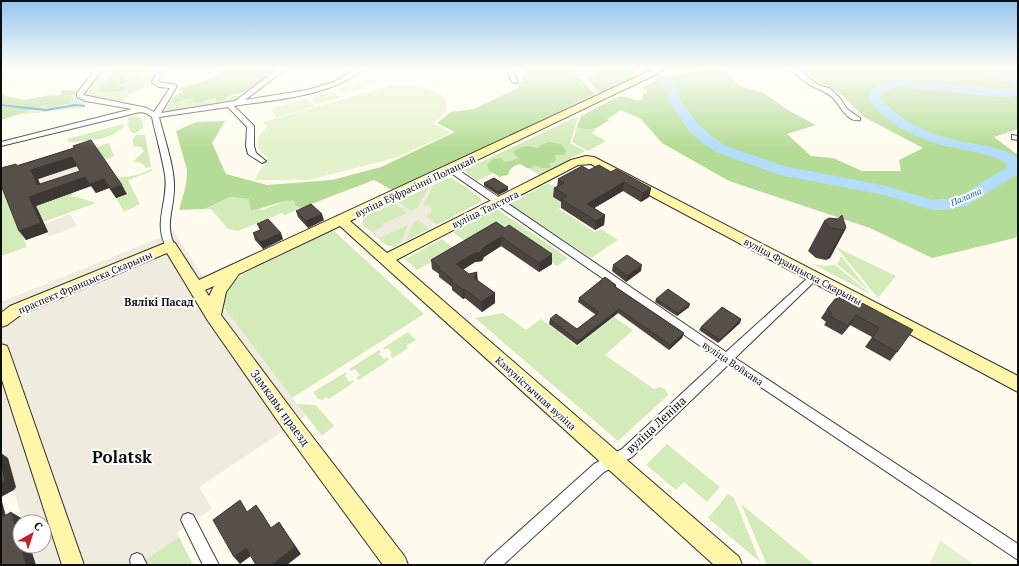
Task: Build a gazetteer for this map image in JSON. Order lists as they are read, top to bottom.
{
  "streets": {
    "street": [
      "вуліца Еўфрасінні Полацкай",
      "вуліца Талстога",
      "вуліца Францыска Скарыны",
      "праспект Францыска Скарыны",
      "вуліца Войкава",
      "Камуністычная вуліца",
      "Замкавы праезд",
      "вуліца Леніна"
    ]
  },
  "crossings": [
    ["вуліца Еўфрасінні Полацкай", "вуліца Войкава"],
    ["вуліца Еўфрасінні Полацкай", "Камуністычная вуліца"],
    ["вуліца Еўфрасінні Полацкай", "Замкавы праезд"],
    ["вуліца Талстога", "вуліца Францыска Скарыны"],
    ["вуліца Талстога", "вуліца Войкава"],
    ["вуліца Талстога", "Камуністычная вуліца"],
    ["вуліца Францыска Скарыны", "вуліца Леніна"],
    ["праспект Францыска Скарыны", "Замкавы праезд"],
    ["вуліца Войкава", "вуліца Леніна"],
    ["Камуністычная вуліца", "вуліца Леніна"]
  ],
  "districts": ["Вялікі Пасад", "Polatsk"],
  "water": ["Палата"],
  "north": "top right"
}
